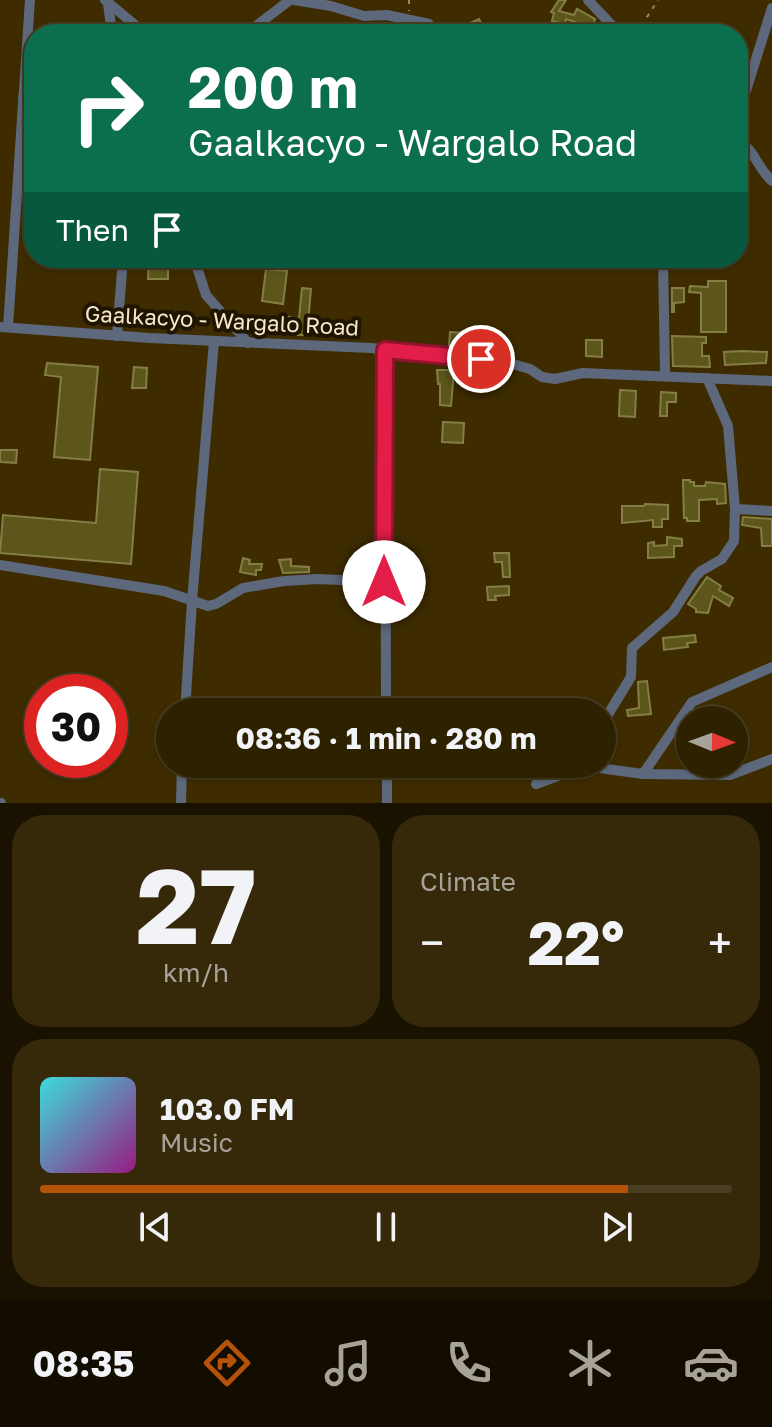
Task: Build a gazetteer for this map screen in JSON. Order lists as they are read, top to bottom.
{
  "streets": {
    "street": ["Gaalkacyo - Wargalo Road"]
  },
  "north": "right",
  "page": {
    "turn": ["200 m", "Gaalkacyo - Wargalo Road"],
    "then": "Then",
    "limit": "30",
    "trip": "08:36 · 1 min · 280 m",
    "tile": [
      ["27", "km/h"],
      "Climate"
    ],
    "heat": ["−", "22°", "+"],
    "song": ["103.0 FM", "Music"],
    "tabs": "08:35"
  }
}
